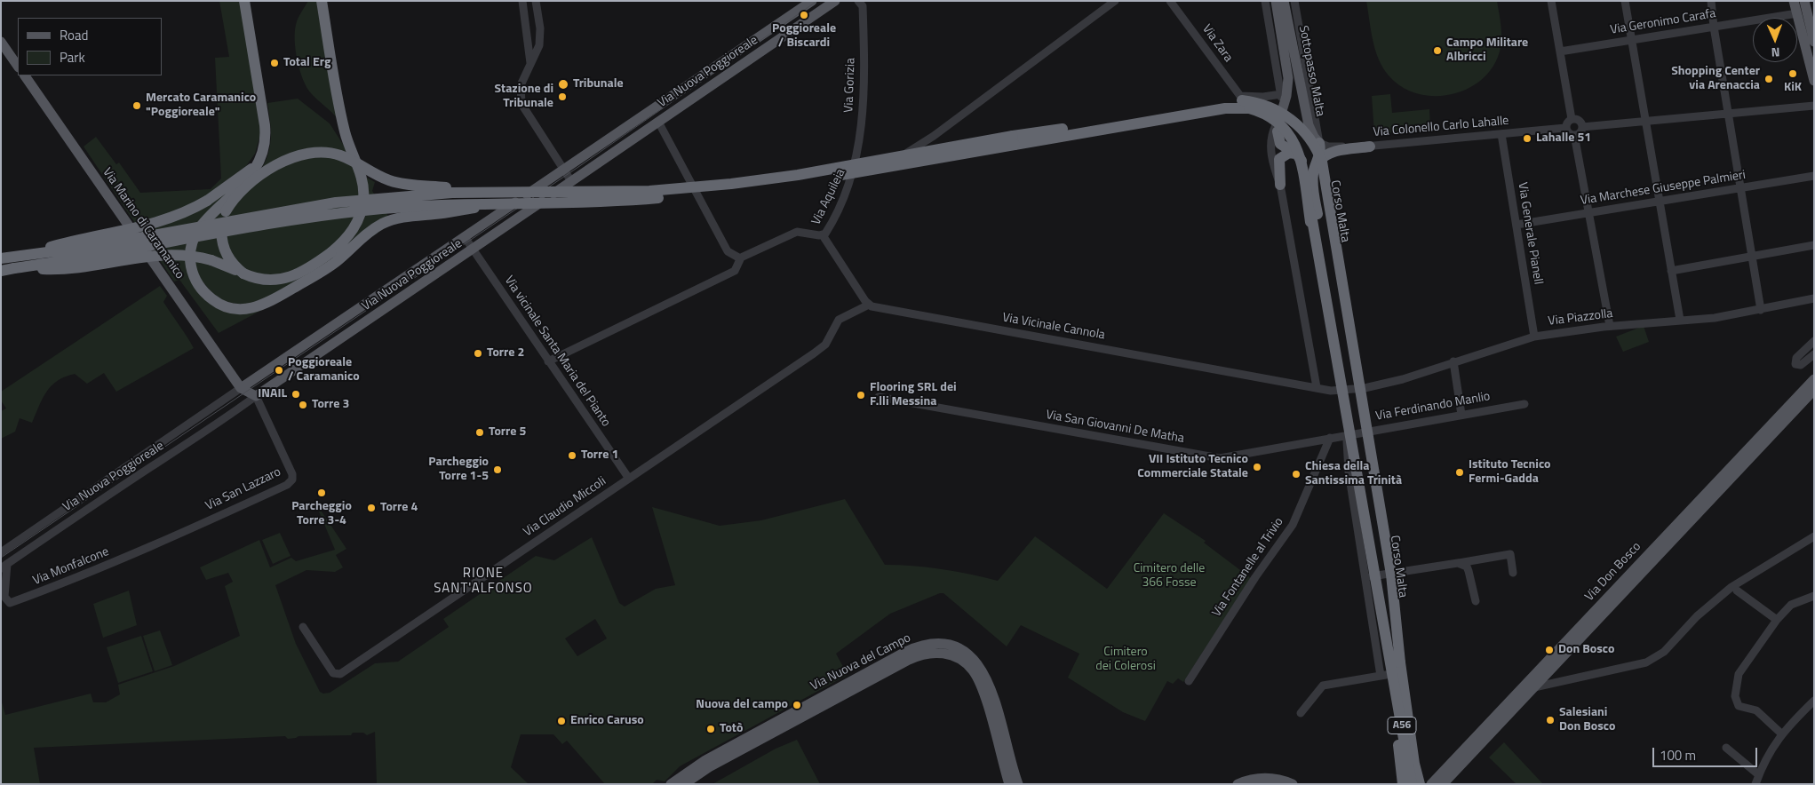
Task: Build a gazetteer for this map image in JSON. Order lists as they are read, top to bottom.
{
  "streets": {
    "highway": ["A56"],
    "main road": [
      "Sottopasso Malta",
      "Via Nuova Poggioreale",
      "Via Marino di Caramanico",
      "Via Don Bosco",
      "Via Nuova del Campo"
    ],
    "street": [
      "Via Geronimo Carafa",
      "Via Zara",
      "Via Gorizia",
      "Via Colonello Carlo Lahalle",
      "Via Marchese Giuseppe Palmieri",
      "Via Aquileia",
      "Corso Malta",
      "Via Generale Pianell",
      "Via Piazzolla",
      "Via Vicinale Cannola",
      "Via vicinale Santa Maria del Pianto",
      "Via Ferdinando Manlio",
      "Via San Giovanni De Matha",
      "Via San Lazzaro",
      "Via Claudio Miccoli",
      "Via Monfalcone",
      "Via Fontanelle al Trivio"
    ]
  },
  "crossings": [
    ["Sottopasso Malta", "Via Colonello Carlo Lahalle"],
    ["Via Nuova Poggioreale", "Via Marino di Caramanico"],
    ["Via Nuova Poggioreale", "Via vicinale Santa Maria del Pianto"],
    ["Via Nuova Poggioreale", "Via San Lazzaro"],
    ["Via Nuova Poggioreale", "Via Monfalcone"],
    ["Via Gorizia", "Via Aquileia"],
    ["Via Colonello Carlo Lahalle", "Via Generale Pianell"],
    ["Via Marchese Giuseppe Palmieri", "Via Generale Pianell"],
    ["Via Aquileia", "Via vicinale Santa Maria del Pianto"],
    ["Corso Malta", "Via Piazzolla"],
    ["Corso Malta", "Via Ferdinando Manlio"],
    ["Via Generale Pianell", "Via Piazzolla"],
    ["Via Piazzolla", "Via Vicinale Cannola"],
    ["Via Vicinale Cannola", "Via Claudio Miccoli"],
    ["Via vicinale Santa Maria del Pianto", "Via Claudio Miccoli"],
    ["Via Ferdinando Manlio", "Via San Giovanni De Matha"],
    ["Via San Giovanni De Matha", "Via Fontanelle al Trivio"],
    ["Via San Lazzaro", "Via Monfalcone"]
  ],
  "districts": ["RIONE SANT'ALFONSO"],
  "parks": ["Cimitero delle 366 Fosse", "Cimitero dei Colerosi"],
  "places": [
    "Poggioreale / Biscardi",
    "Campo Militare Albricci",
    "Total Erg",
    "KiK",
    "Shopping Center via Arenaccia",
    "Tribunale",
    "Stazione di Tribunale",
    "Mercato Caramanico \"Poggioreale\"",
    "Lahalle 51",
    "Torre 2",
    "Poggioreale / Caramanico",
    "INAIL",
    "Flooring SRL dei F.lli Messina",
    "Torre 3",
    "Torre 5",
    "Torre 1",
    "VII Istituto Tecnico Commerciale Statale",
    "Parcheggio Torre 1-5",
    "Istituto Tecnico Fermi-Gadda",
    "Chiesa della Santissima Trinità",
    "Parcheggio Torre 3-4",
    "Torre 4",
    "Don Bosco",
    "Nuova del campo",
    "Salesiani Don Bosco",
    "Enrico Caruso",
    "Totò"
  ],
  "legend": ["Road", "Park"],
  "scale_bar": "100 m",
  "north": "bottom"
}
